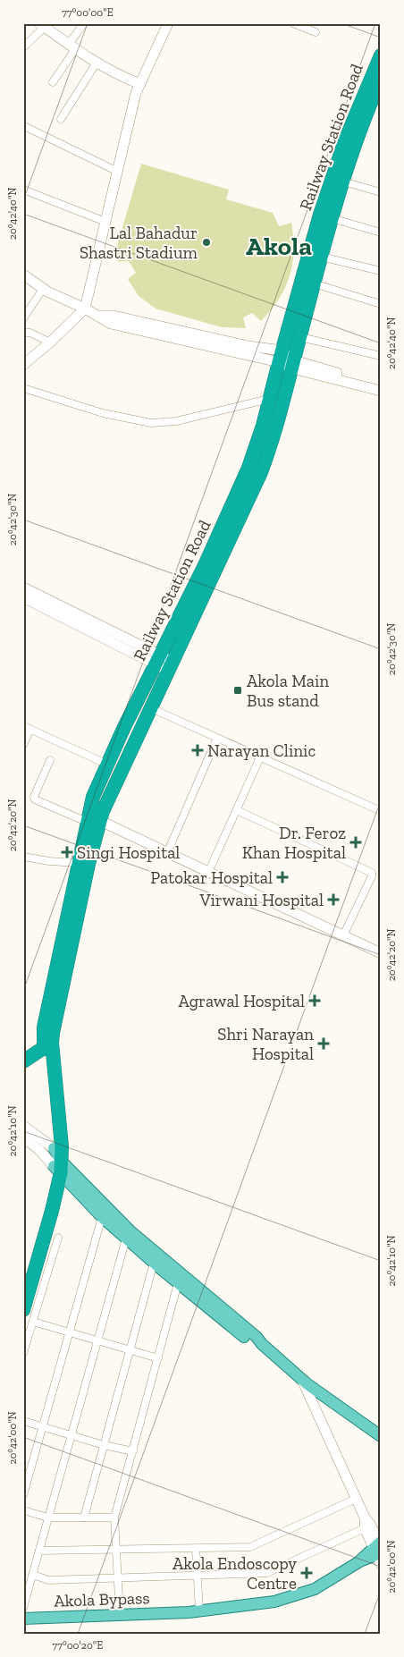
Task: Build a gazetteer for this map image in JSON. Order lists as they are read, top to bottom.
{
  "streets": {
    "highway": ["Railway Station Road"],
    "main road": ["Akola Bypass"]
  },
  "districts": ["Akola"],
  "places": {
    "other": ["Lal Bahadur Shastri Stadium"],
    "transit": ["Akola Main Bus stand"],
    "health": [
      "Narayan Clinic",
      "Dr. Feroz Khan Hospital",
      "Singi Hospital",
      "Patokar Hospital",
      "Virwani Hospital",
      "Agrawal Hospital",
      "Shri Narayan Hospital",
      "Akola Endoscopy Centre"
    ]
  },
  "coordinates": [
    "77°00'00\"E",
    "20°42'40\"N",
    "20°42'30\"N",
    "20°42'20\"N",
    "20°42'10\"N",
    "20°42'00\"N",
    "77°00'20\"E"
  ]
}
